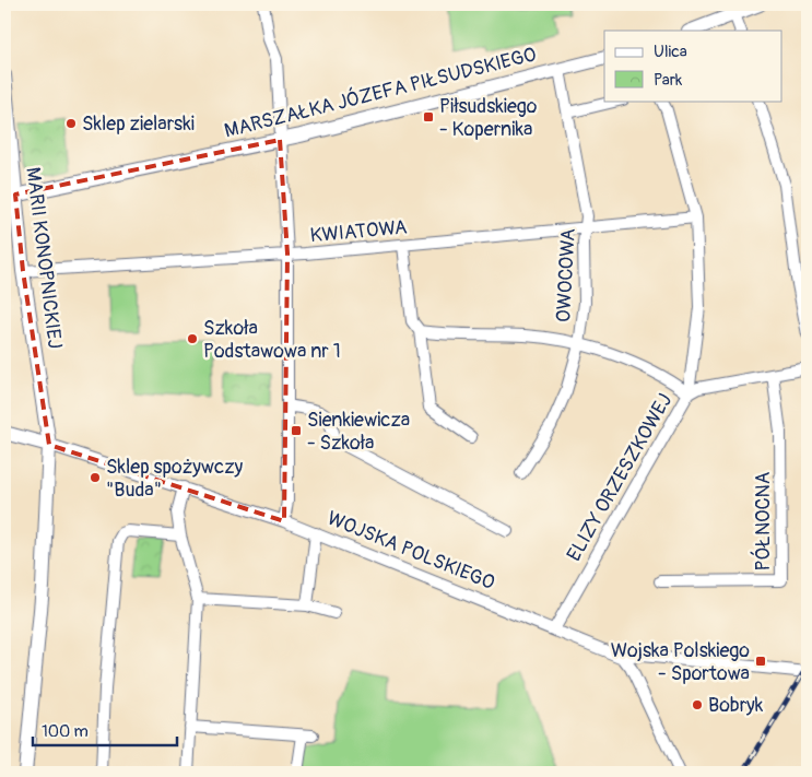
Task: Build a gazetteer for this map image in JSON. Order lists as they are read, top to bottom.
{
  "streets": {
    "street": [
      "MARSZAŁKA JÓZEFA PIŁSUDSKIEGO",
      "KWIATOWA",
      "MARII KONOPNICKIEJ",
      "OWOCOWA",
      "ELIZY ORZESZKOWEJ",
      "PÓŁNOCNA",
      "WOJSKA POLSKIEGO"
    ]
  },
  "crossings": [
    ["MARSZAŁKA JÓZEFA PIŁSUDSKIEGO", "MARII KONOPNICKIEJ"],
    ["MARSZAŁKA JÓZEFA PIŁSUDSKIEGO", "OWOCOWA"],
    ["KWIATOWA", "MARII KONOPNICKIEJ"],
    ["KWIATOWA", "OWOCOWA"],
    ["MARII KONOPNICKIEJ", "WOJSKA POLSKIEGO"],
    ["ELIZY ORZESZKOWEJ", "PÓŁNOCNA"],
    ["ELIZY ORZESZKOWEJ", "WOJSKA POLSKIEGO"]
  ],
  "places": {
    "transit": ["Piłsudskiego - Kopernika", "Sienkiewicza - Szkoła", "Wojska Polskiego - Sportowa"],
    "other": [
      "Sklep zielarski",
      "Szkoła Podstawowa nr 1",
      "Sklep spożywczy \"Buda\"",
      "Bobryk"
    ]
  },
  "legend": ["Ulica", "Park"],
  "scale_bar": "100 m"
}
